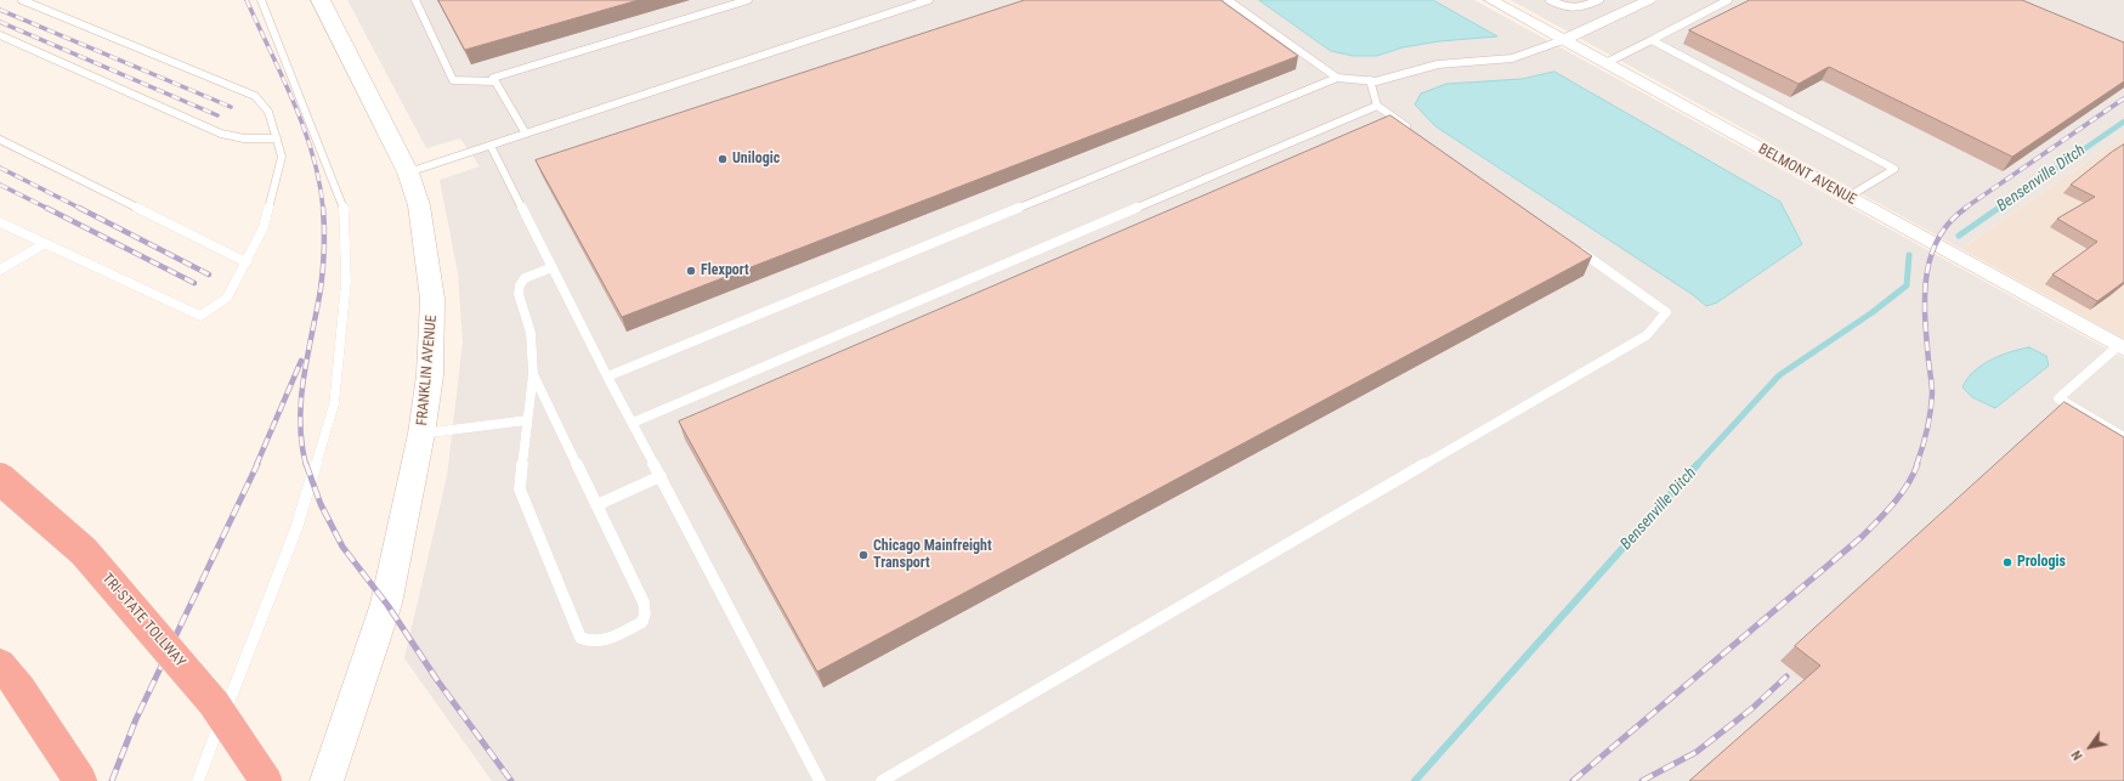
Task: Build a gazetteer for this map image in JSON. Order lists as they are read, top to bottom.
{
  "streets": {
    "highway": ["TRI-STATE TOLLWAY"],
    "main road": ["FRANKLIN AVENUE"],
    "street": ["BELMONT AVENUE"]
  },
  "water": ["Bensenville Ditch"],
  "places": [
    "Unilogic",
    "Flexport",
    "Chicago Mainfreight Transport",
    "Prologis"
  ],
  "north": "bottom left"
}
